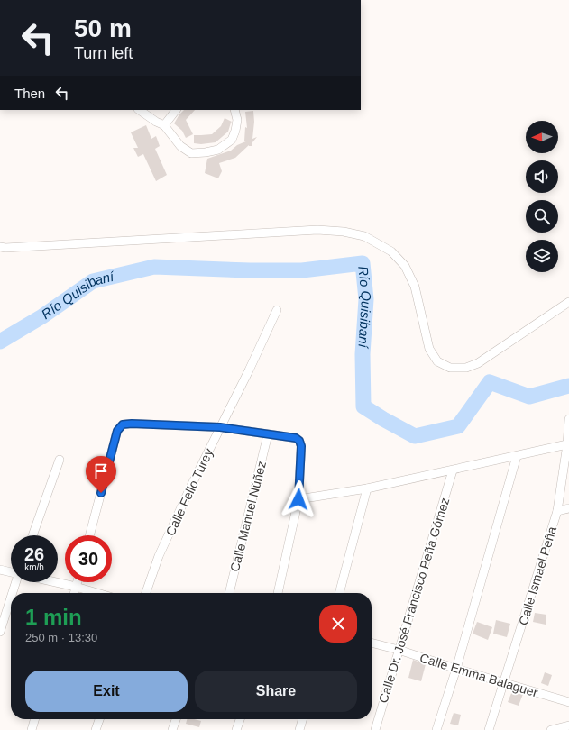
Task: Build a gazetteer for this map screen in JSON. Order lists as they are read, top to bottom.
{
  "streets": {
    "street": [
      "Calle Fello Turey",
      "Calle Manuel Núñez",
      "Calle Ismael Peña",
      "Calle Dr. José Francisco Peña Gómez",
      "Calle Emma Balaguer"
    ]
  },
  "crossings": [
    ["Calle Ismael Peña", "Calle Emma Balaguer"],
    ["Calle Dr. José Francisco Peña Gómez", "Calle Emma Balaguer"]
  ],
  "water": ["Río Quisibaní"],
  "north": "left",
  "page": {
    "turn": ["50 m", "Turn left"],
    "then": "Then",
    "speed": "26 km/h",
    "limit": "30",
    "heading": ["1 min", "250 m · 13:30"],
    "buttons": ["Exit", "Share"]
  }
}
